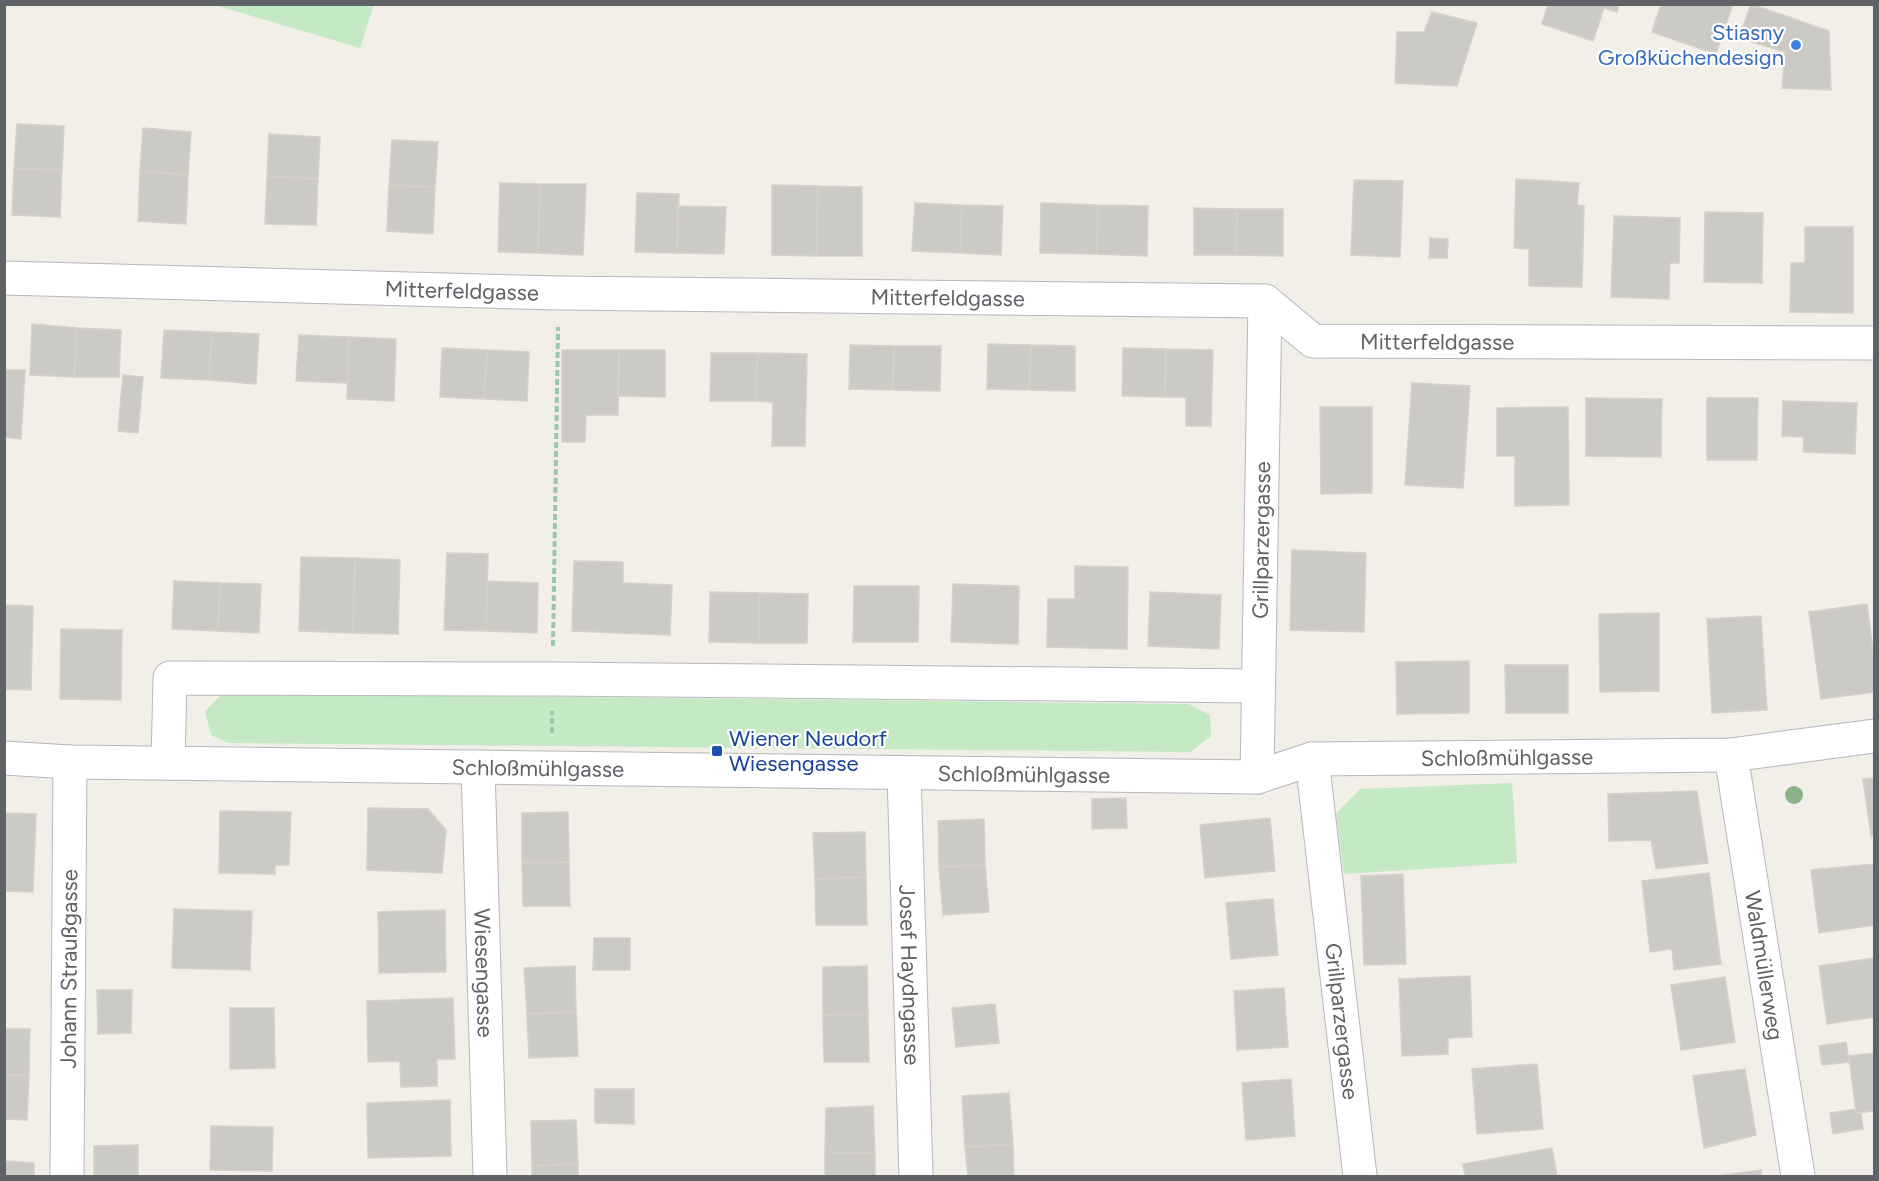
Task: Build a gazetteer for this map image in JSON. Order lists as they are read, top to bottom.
{
  "streets": {
    "street": [
      "Mitterfeldgasse",
      "Grillparzergasse",
      "Schloßmühlgasse",
      "Waldmüllerweg",
      "Johann Straußgasse",
      "Wiesengasse",
      "Josef Haydngasse"
    ]
  },
  "crossings": [
    ["Mitterfeldgasse", "Grillparzergasse"],
    ["Grillparzergasse", "Schloßmühlgasse"],
    ["Schloßmühlgasse", "Waldmüllerweg"],
    ["Schloßmühlgasse", "Johann Straußgasse"],
    ["Schloßmühlgasse", "Wiesengasse"],
    ["Schloßmühlgasse", "Josef Haydngasse"]
  ],
  "places": {
    "other": ["Stiasny Großküchendesign"],
    "transit": ["Wiener Neudorf Wiesengasse"]
  }
}
